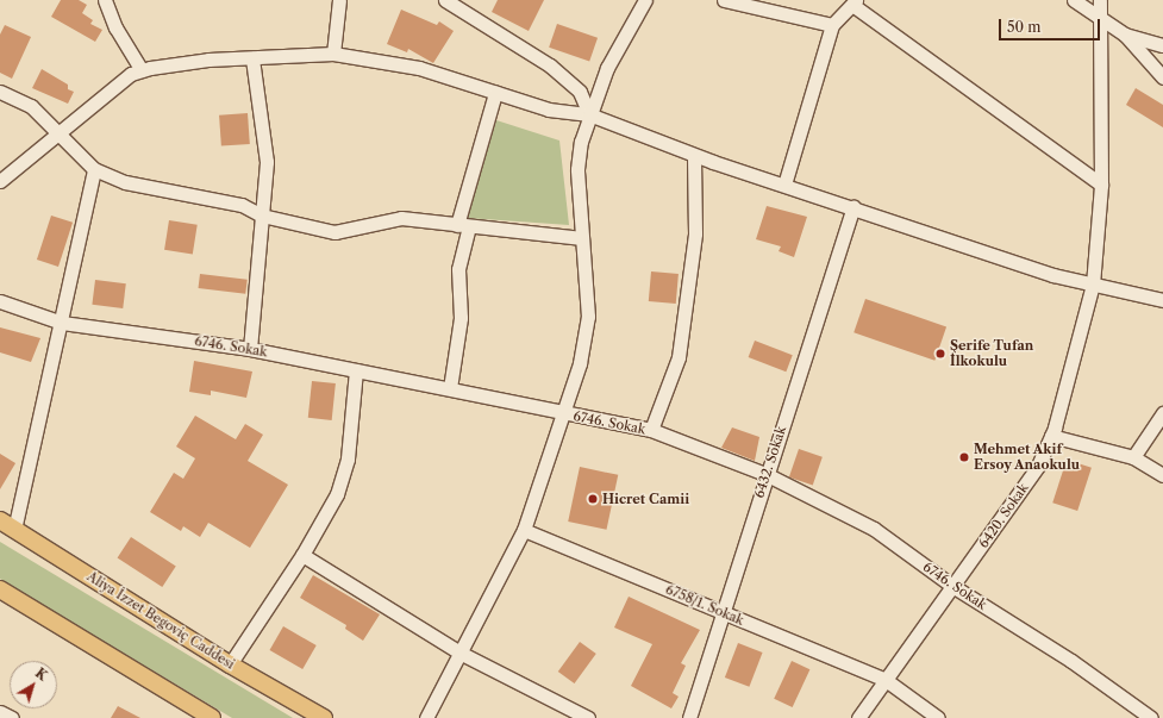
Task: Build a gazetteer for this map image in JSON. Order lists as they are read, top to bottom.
{
  "streets": {
    "main road": ["Aliya İzzet Begoviç Caddesi"],
    "street": [
      "6746. Sokak",
      "6432. Sokak",
      "6420. Sokak",
      "6758/1. Sokak"
    ]
  },
  "crossings": [
    ["6746. Sokak", "6432. Sokak"],
    ["6746. Sokak", "6420. Sokak"],
    ["6432. Sokak", "6758/1. Sokak"],
    ["6420. Sokak", "6758/1. Sokak"]
  ],
  "places": ["Şerife Tufan İlkokulu", "Mehmet Akif Ersoy Anaokulu", "Hicret Camii"],
  "scale_bar": "50 m",
  "north": "top right"
}
